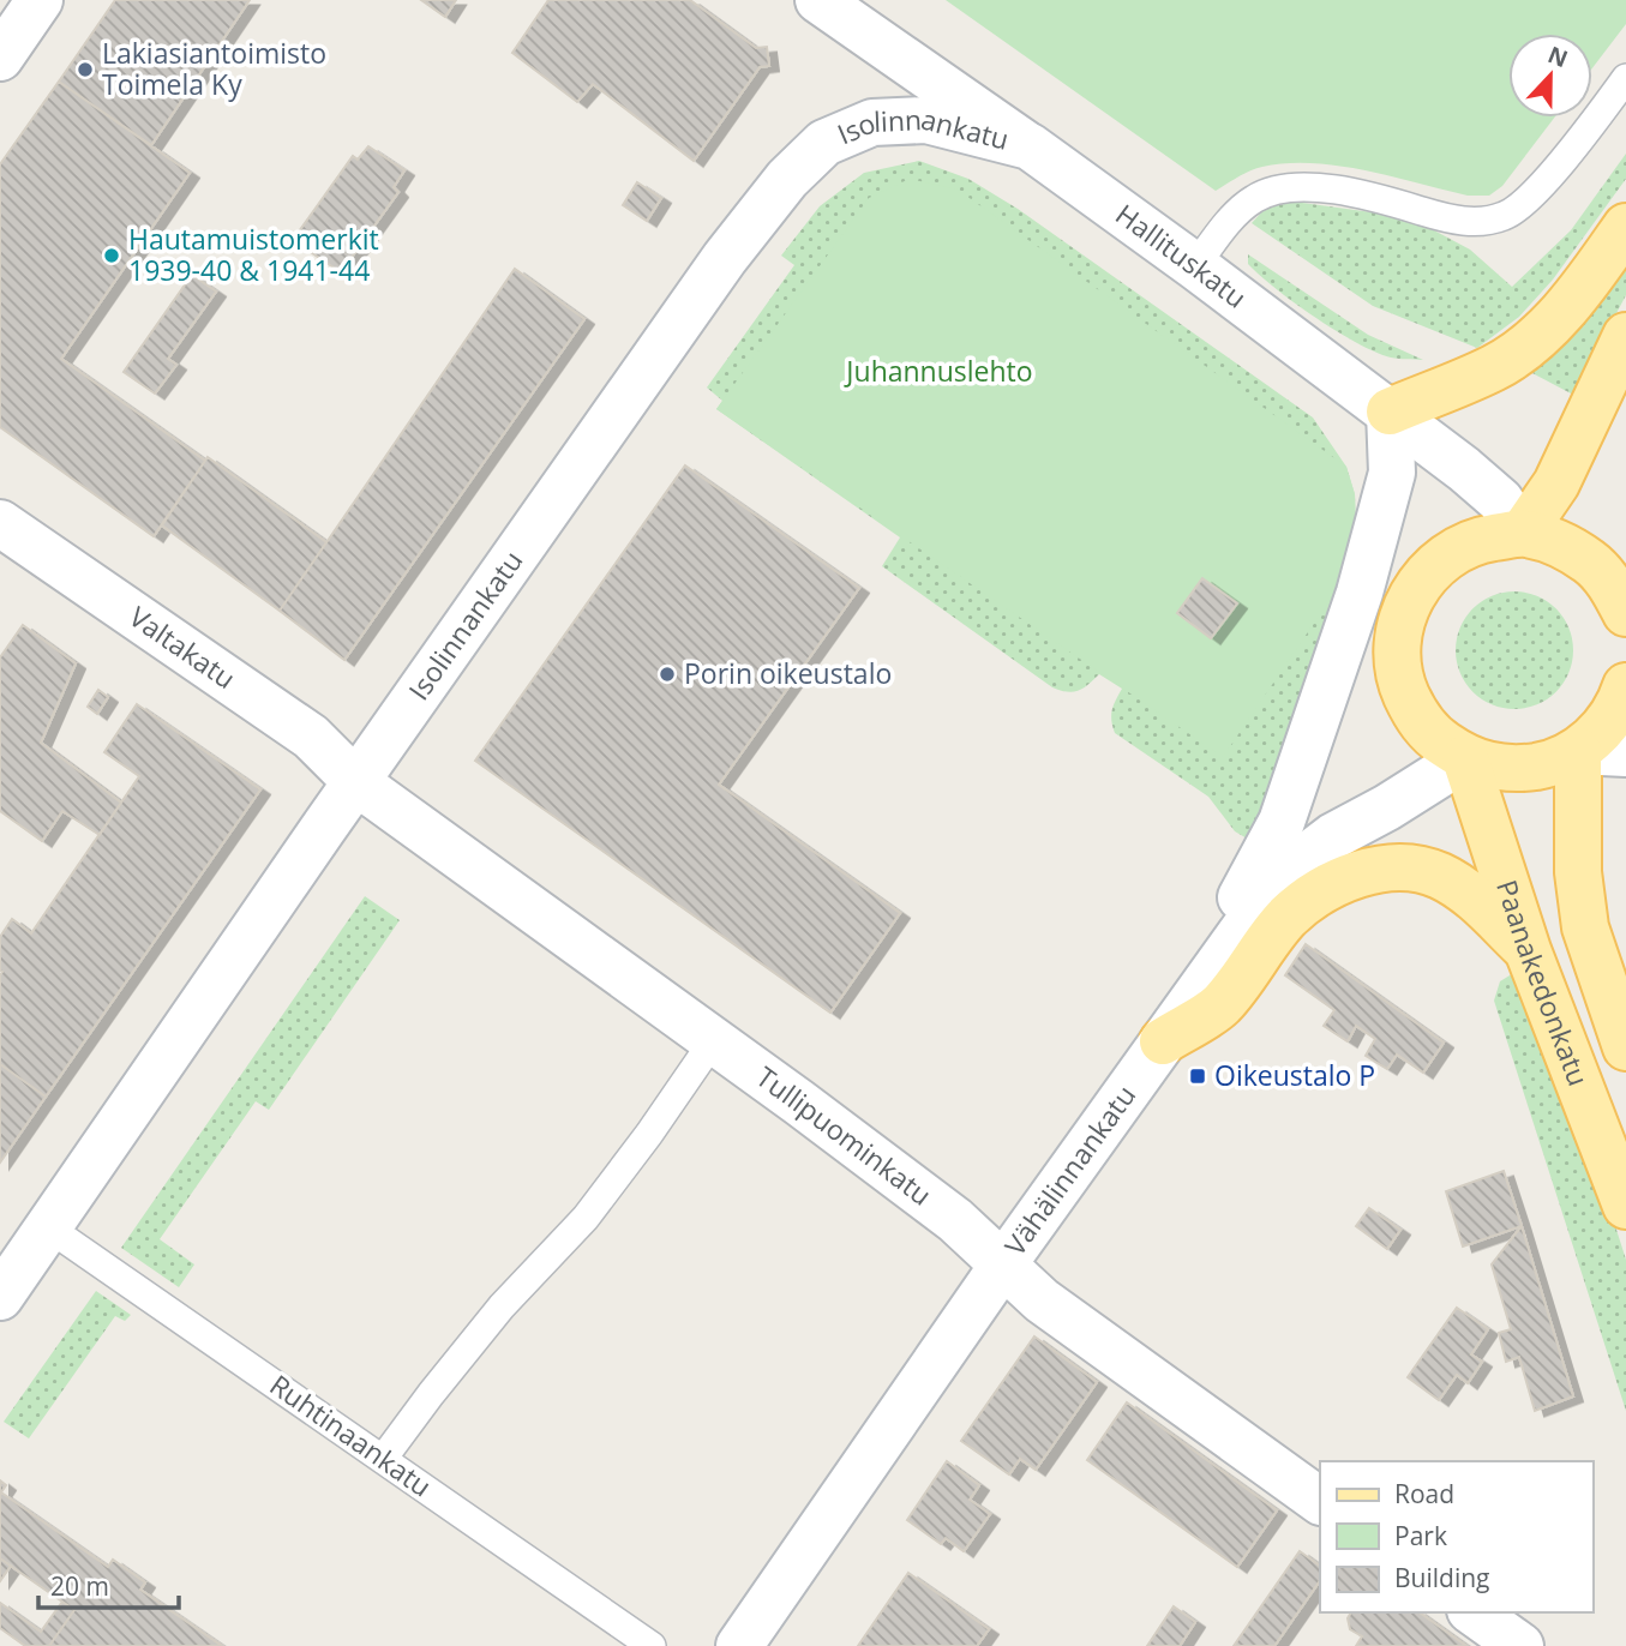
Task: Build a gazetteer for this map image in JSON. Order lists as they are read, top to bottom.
{
  "streets": {
    "main road": [
      "Isolinnankatu",
      "Hallituskatu",
      "Valtakatu",
      "Paanakedonkatu",
      "Tullipuominkatu",
      "Vähälinnankatu"
    ],
    "lane": ["Ruhtinaankatu"]
  },
  "crossings": [
    ["Isolinnankatu", "Hallituskatu"],
    ["Isolinnankatu", "Valtakatu"],
    ["Isolinnankatu", "Tullipuominkatu"],
    ["Isolinnankatu", "Ruhtinaankatu"],
    ["Valtakatu", "Tullipuominkatu"],
    ["Paanakedonkatu", "Vähälinnankatu"],
    ["Tullipuominkatu", "Vähälinnankatu"]
  ],
  "parks": ["Juhannuslehto"],
  "places": {
    "other": ["Lakiasiantoimisto Toimela Ky", "Hautamuistomerkit 1939-40 & 1941-44", "Porin oikeustalo"],
    "transit": ["Oikeustalo P"]
  },
  "legend": ["Road", "Park", "Building"],
  "scale_bar": "20 m",
  "north": "top"
}
